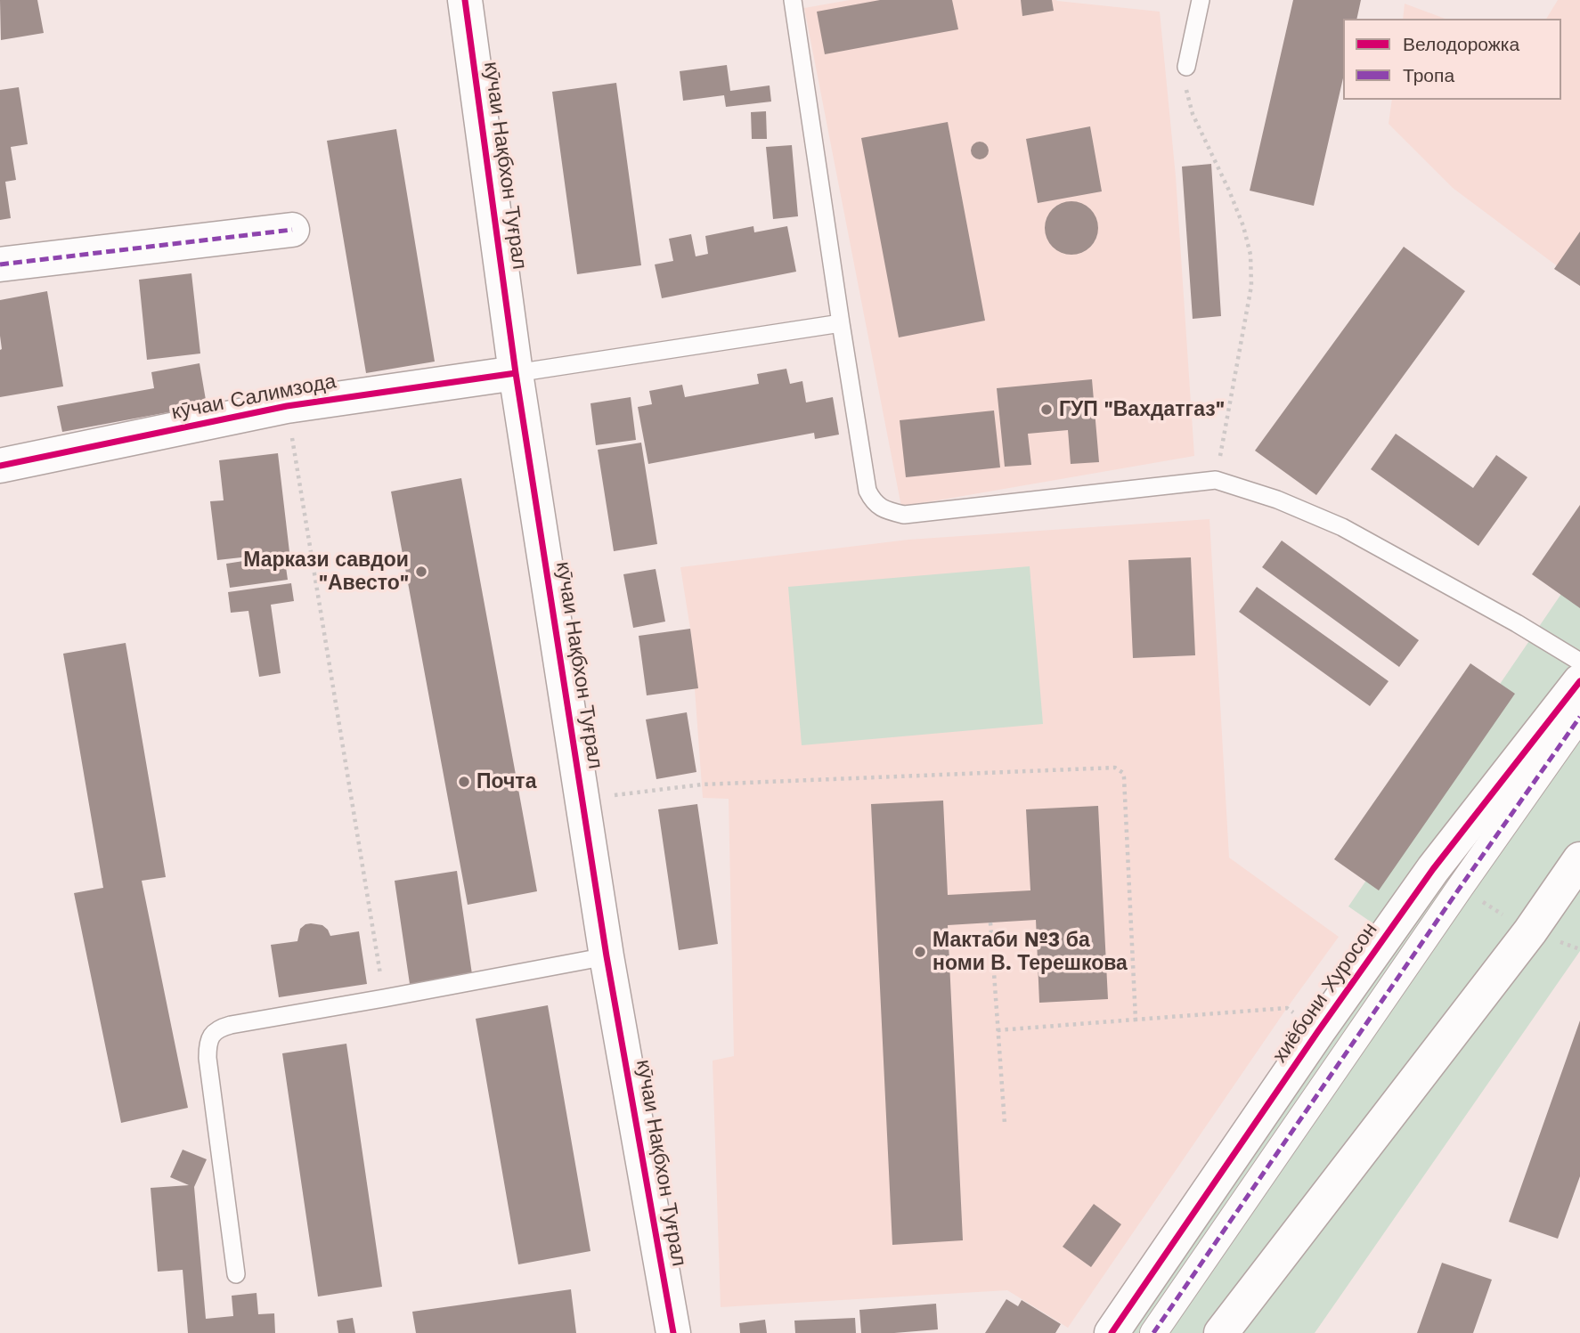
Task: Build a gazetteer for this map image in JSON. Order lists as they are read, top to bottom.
{
  "streets": {
    "street": ["кӯчаи Нақбхон Туғрал", "кӯчаи Салимзода", "хиёбони Хуросон"]
  },
  "crossings": [
    ["кӯчаи Нақбхон Туғрал", "кӯчаи Салимзода"]
  ],
  "places": [
    "ГУП \"Вахдатгаз\"",
    "Маркази савдои \"Авесто\"",
    "Почта",
    "Мактаби №3 ба номи В. Терешкова"
  ],
  "legend": ["Велодорожка", "Тропа"]
}
